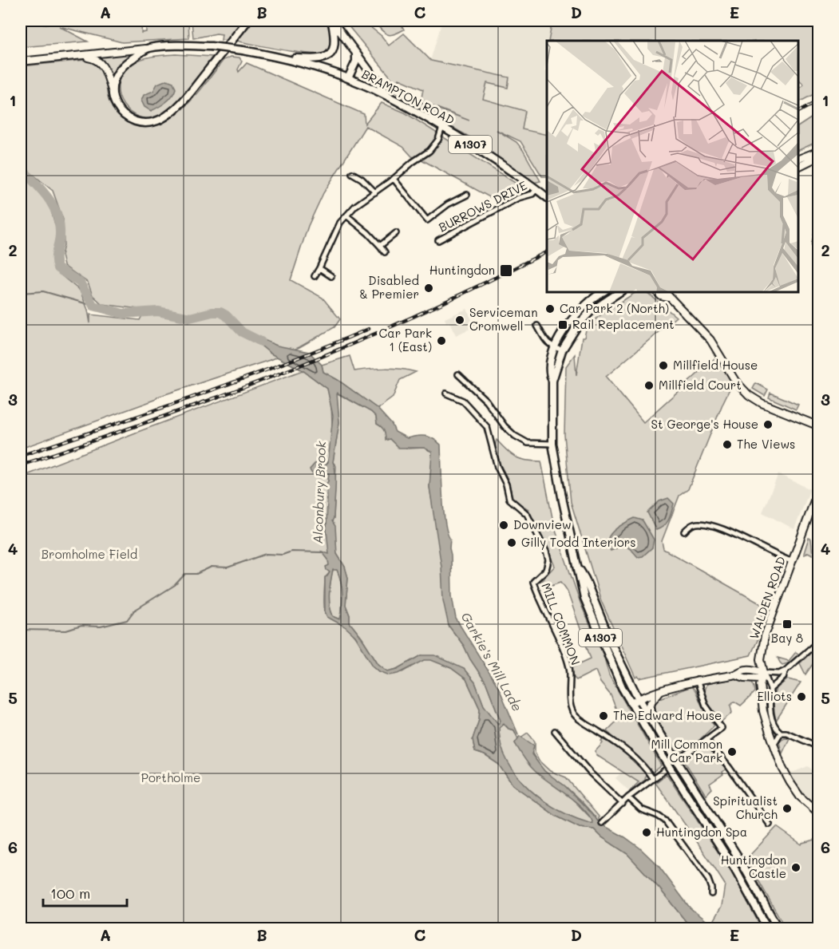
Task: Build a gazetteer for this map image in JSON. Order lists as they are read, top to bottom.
{
  "streets": {
    "main road": ["BRAMPTON ROAD", "A1307", "WALDEN ROAD"],
    "street": ["BURROWS DRIVE", "MILL COMMON"]
  },
  "crossings": [
    ["BRAMPTON ROAD", "A1307"],
    ["BRAMPTON ROAD", "BURROWS DRIVE"]
  ],
  "water": ["Alconbury Brook", "Garkie's Mill Lade"],
  "parks": ["Bromholme Field", "Portholme"],
  "places": {
    "transit": ["Huntingdon", "Rail Replacement", "Bay 8"],
    "other": [
      "Disabled & Premier",
      "Car Park 2 (North)",
      "Serviceman Cromwell",
      "Car Park 1 (East)",
      "Millfield House",
      "Millfield Court",
      "St George's House",
      "The Views",
      "Downview",
      "Gilly Todd Interiors",
      "Elliots",
      "The Edward House",
      "Mill Common Car Park",
      "Spiritualist Church",
      "Huntingdon Spa",
      "Huntingdon Castle"
    ]
  },
  "scale_bar": "100 m",
  "grid": {
    "columns": [
      "A",
      "B",
      "C",
      "D",
      "E"
    ],
    "rows": [
      "1",
      "2",
      "3",
      "4",
      "5",
      "6"
    ]
  }
}
